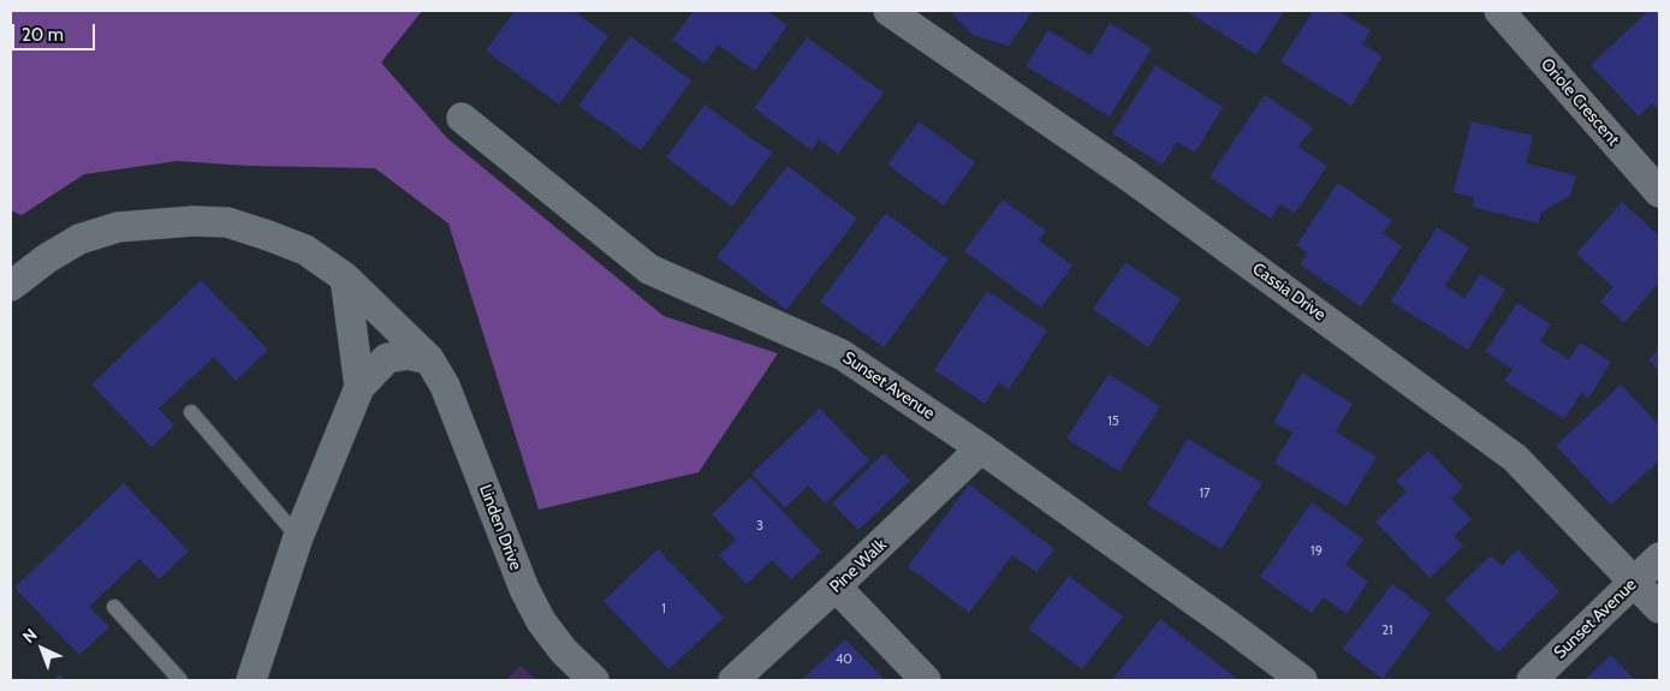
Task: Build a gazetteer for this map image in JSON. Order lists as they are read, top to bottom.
{
  "streets": {
    "street": [
      "Oriole Crescent",
      "Cassia Drive",
      "Sunset Avenue",
      "Linden Drive",
      "Pine Walk"
    ]
  },
  "crossings": [
    ["Cassia Drive", "Sunset Avenue"],
    ["Sunset Avenue", "Pine Walk"]
  ],
  "house_numbers": [
    "15",
    "17",
    "3",
    "19",
    "1",
    "21",
    "40"
  ],
  "scale_bar": "20 m",
  "north": "top left"
}
